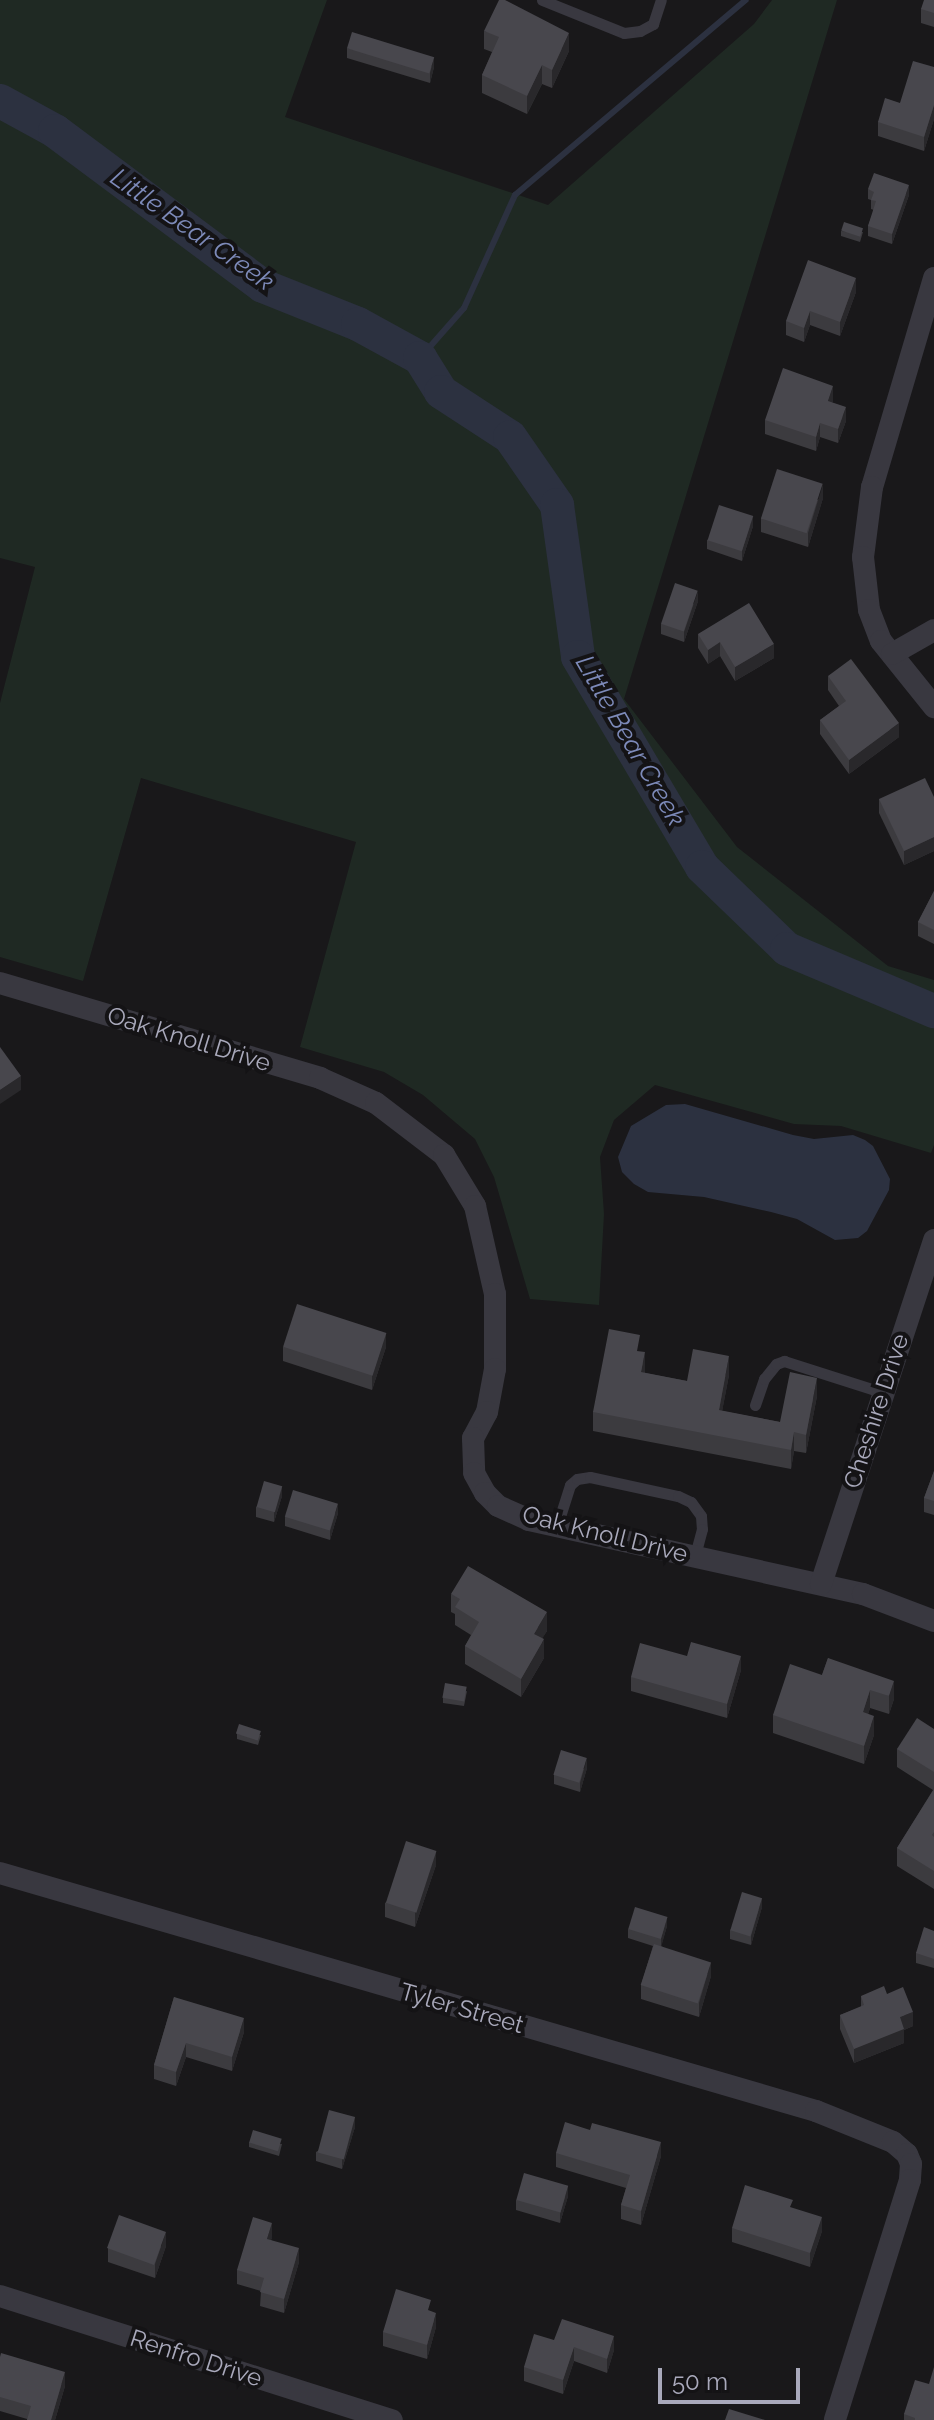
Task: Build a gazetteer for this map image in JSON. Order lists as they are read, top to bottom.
{
  "streets": {
    "street": [
      "Oak Knoll Drive",
      "Cheshire Drive",
      "Tyler Street",
      "Renfro Drive"
    ]
  },
  "crossings": [
    ["Oak Knoll Drive", "Cheshire Drive"]
  ],
  "water": ["Little Bear Creek"],
  "scale_bar": "50 m"
}
